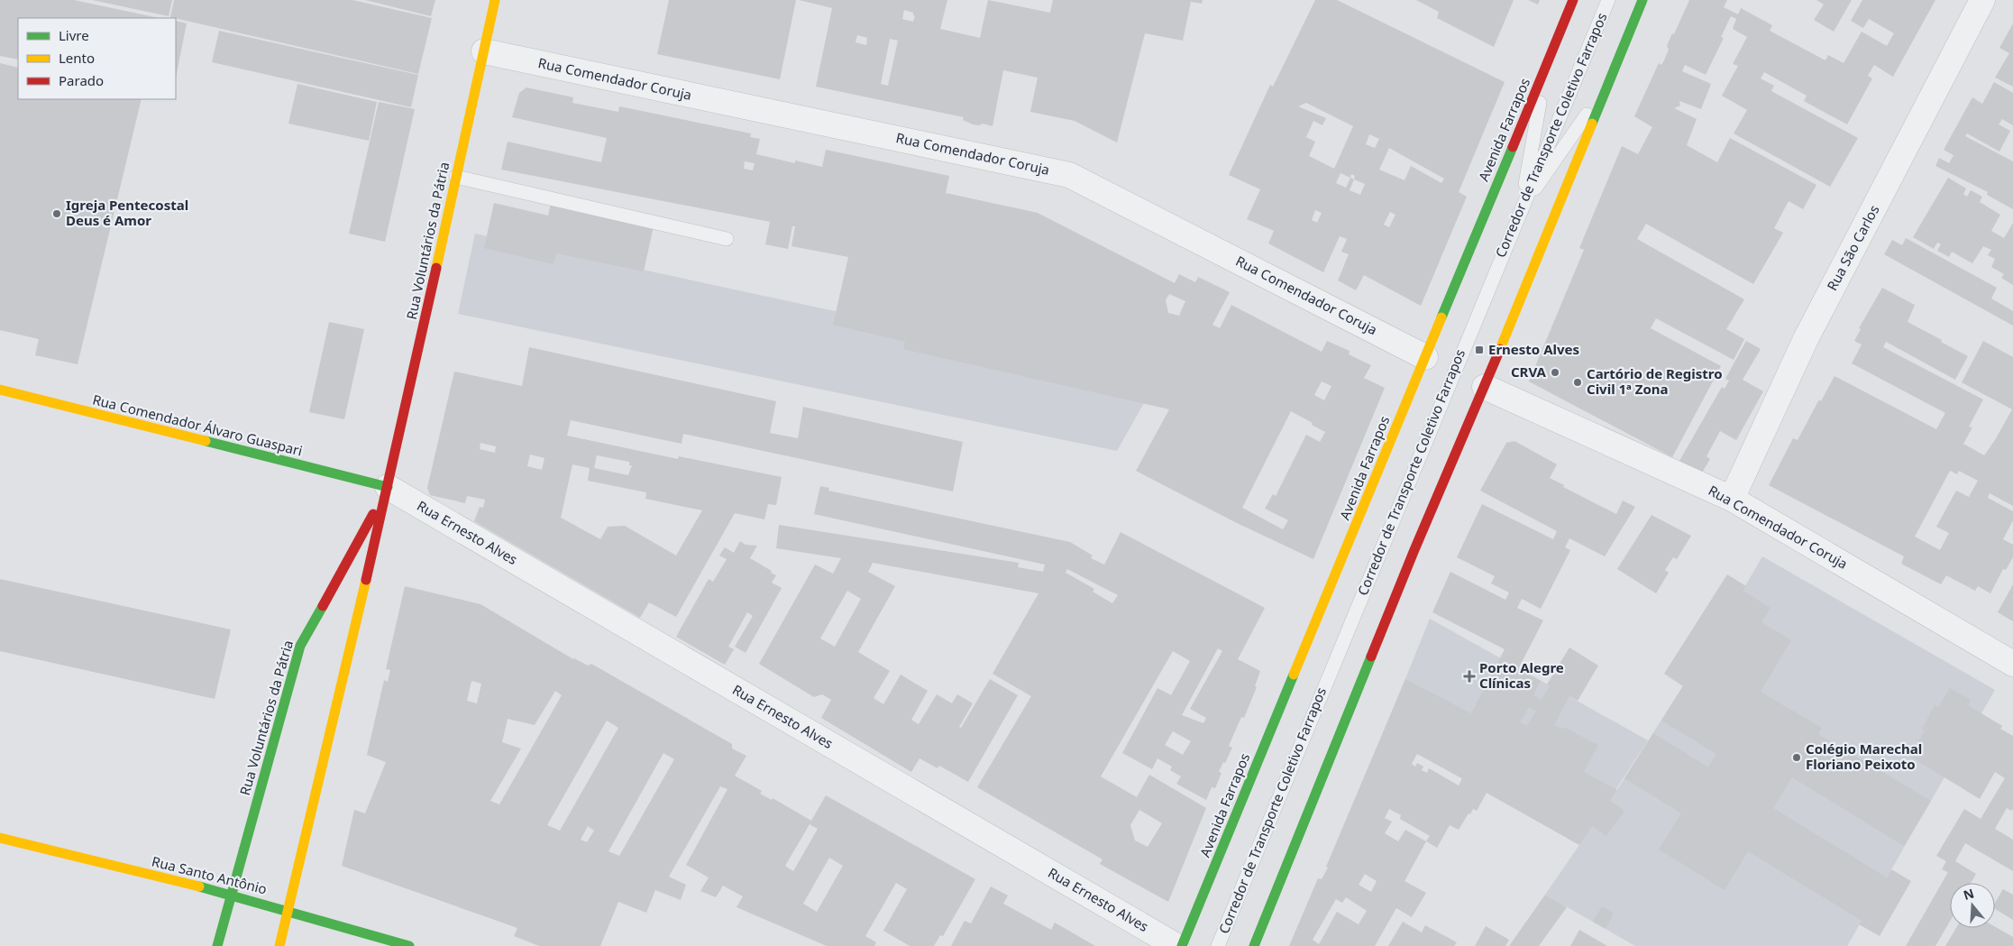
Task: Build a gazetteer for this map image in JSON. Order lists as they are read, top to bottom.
{
  "streets": {
    "main road": [
      "Avenida Farrapos",
      "Rua Voluntários da Pátria",
      "Rua Comendador Álvaro Guaspari",
      "Rua Santo Antônio"
    ],
    "street": ["Rua Comendador Coruja", "Rua São Carlos", "Rua Ernesto Alves"],
    "lane": ["Corredor de Transporte Coletivo Farrapos"]
  },
  "crossings": [
    ["Rua Comendador Coruja", "Avenida Farrapos"],
    ["Rua Comendador Coruja", "Rua Voluntários da Pátria"],
    ["Rua Comendador Coruja", "Rua São Carlos"],
    ["Rua Voluntários da Pátria", "Rua Comendador Álvaro Guaspari"],
    ["Rua Voluntários da Pátria", "Rua Ernesto Alves"],
    ["Rua Voluntários da Pátria", "Rua Santo Antônio"],
    ["Rua Comendador Álvaro Guaspari", "Rua Ernesto Alves"]
  ],
  "places": {
    "other": [
      "Igreja Pentecostal Deus é Amor",
      "CRVA",
      "Cartório de Registro Civil 1ª Zona",
      "Colégio Marechal Floriano Peixoto"
    ],
    "transit": ["Ernesto Alves"],
    "health": ["Porto Alegre Clínicas"]
  },
  "legend": ["Livre", "Lento", "Parado"],
  "north": "top"
}
